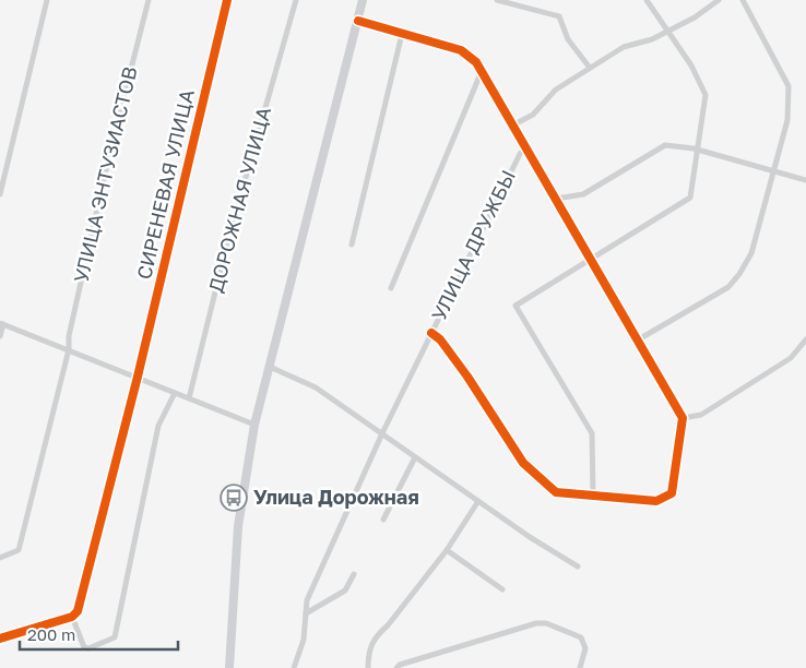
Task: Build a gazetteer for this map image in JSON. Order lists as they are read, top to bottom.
{
  "streets": {
    "street": [
      "УЛИЦА ЭНТУЗИАСТОВ",
      "СИРЕНЕВАЯ УЛИЦА",
      "ДОРОЖНАЯ УЛИЦА",
      "УЛИЦА ДРУЖБЫ"
    ]
  },
  "places": {
    "bus stop": ["Улица Дорожная"]
  },
  "scale_bar": "200 m"
}
